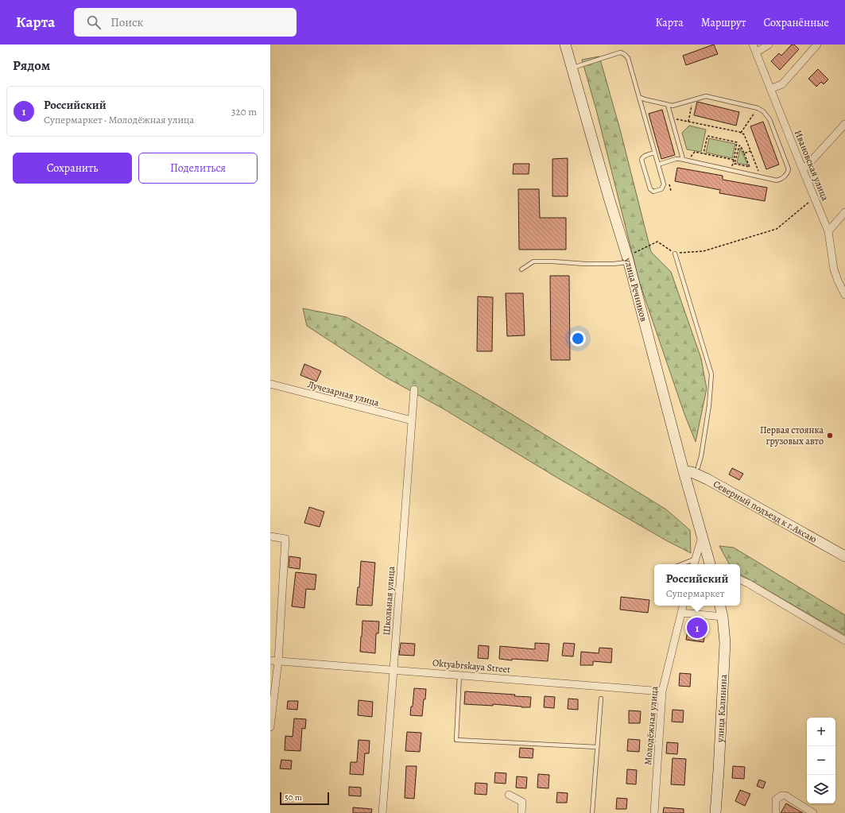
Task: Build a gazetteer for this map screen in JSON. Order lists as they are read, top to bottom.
{
  "streets": {
    "street": [
      "Ивановская улица",
      "улица Речников",
      "Лучезарная улица",
      "Северный подъезд к г.Аксаю",
      "Школьная улица",
      "Oktyabrskaya Street",
      "улица Калинина",
      "Молодёжная улица"
    ]
  },
  "crossings": [
    ["улица Речников", "Северный подъезд к г.Аксаю"],
    ["Лучезарная улица", "Школьная улица"],
    ["Школьная улица", "Oktyabrskaya Street"],
    ["Oktyabrskaya Street", "Молодёжная улица"]
  ],
  "places": ["Первая стоянка грузовых авто"],
  "scale_bar": "50 m",
  "page": {
    "header": "Карта",
    "search": "Поиск",
    "nav": ["Карта", "Маршрут", "Сохранённые"],
    "heading": "Рядом",
    "list": [
      {
        "mark": "1",
        "name": "Российский",
        "note": "Супермаркет · Молодёжная улица",
        "value": "320 m"
      }
    ],
    "buttons": ["Сохранить", "Поделиться"],
    "popup": ["Российский", "Супермаркет"],
    "pins": "1",
    "map_buttons": ["+", "−"],
    "scale": "50 m"
  }
}
